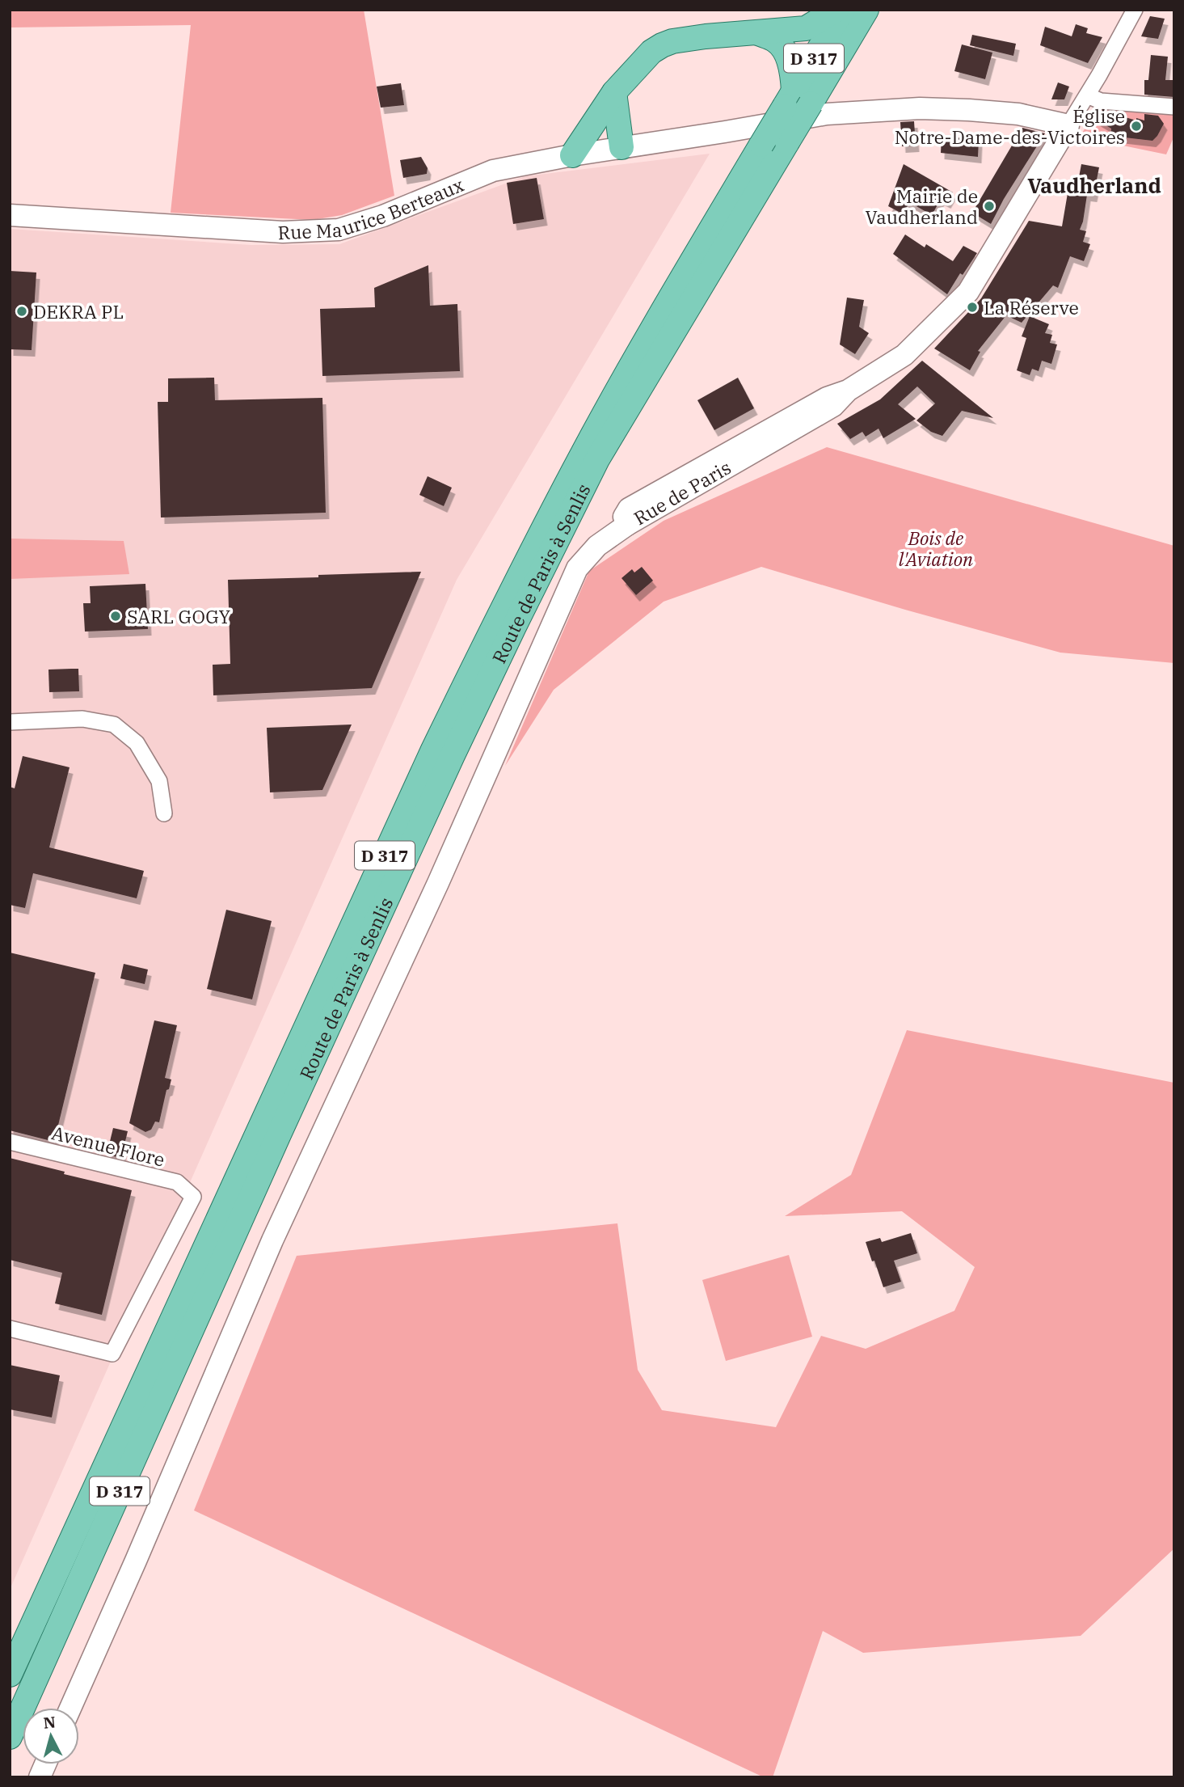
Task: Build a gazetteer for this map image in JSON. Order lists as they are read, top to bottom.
{
  "streets": {
    "main road": ["D 317", "Route de Paris à Senlis"],
    "street": ["Rue Maurice Berteaux", "Rue de Paris", "Avenue Flore"]
  },
  "crossings": [
    ["D 317", "Rue Maurice Berteaux"],
    ["D 317", "Route de Paris à Senlis"],
    ["Rue Maurice Berteaux", "Rue de Paris"],
    ["Rue Maurice Berteaux", "Route de Paris à Senlis"]
  ],
  "districts": ["Vaudherland"],
  "parks": ["Bois de l'Aviation"],
  "places": [
    "Église Notre-Dame-des-Victoires",
    "Mairie de Vaudherland",
    "La Réserve",
    "DEKRA PL",
    "SARL GOGY"
  ],
  "north": "top"
}
